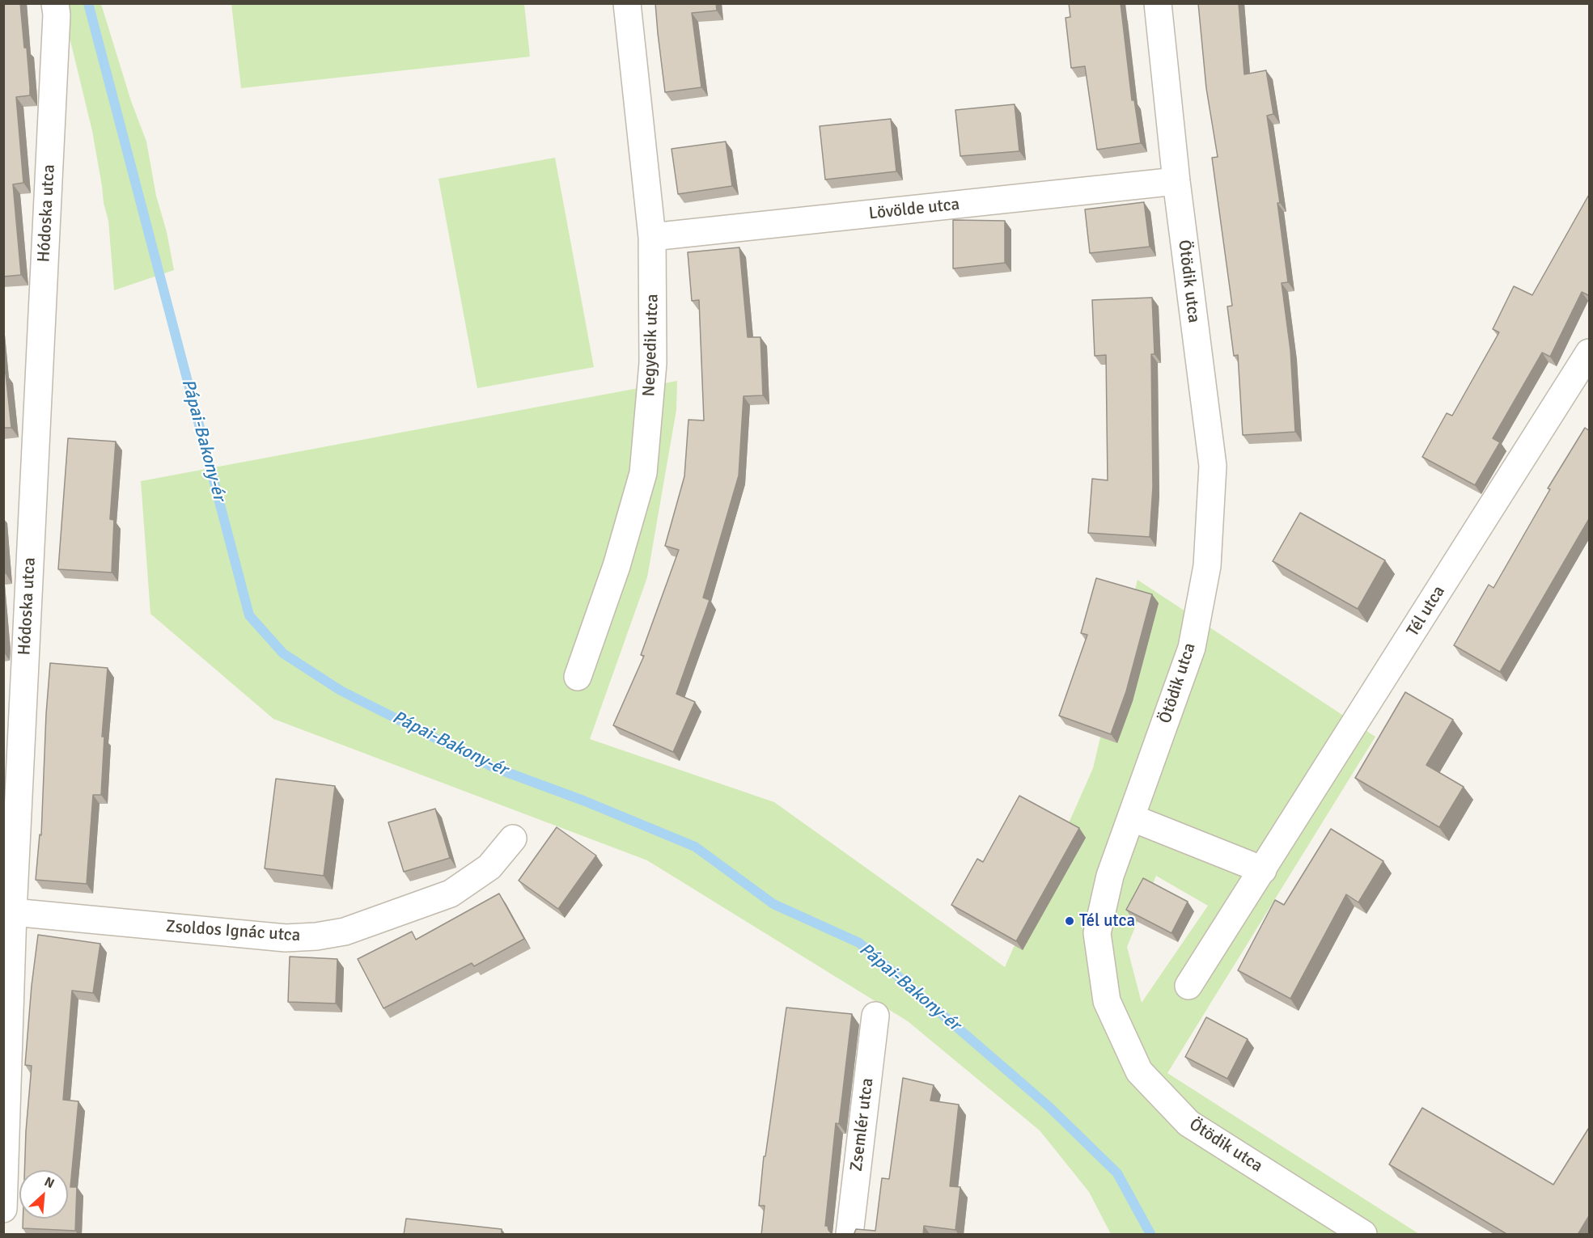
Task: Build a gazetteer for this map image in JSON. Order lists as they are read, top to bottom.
{
  "streets": {
    "street": [
      "Lövölde utca",
      "Hódoska utca",
      "Ötödik utca",
      "Negyedik utca",
      "Tél utca",
      "Zsoldos Ignác utca",
      "Zsemlér utca"
    ]
  },
  "crossings": [
    ["Lövölde utca", "Ötödik utca"],
    ["Lövölde utca", "Negyedik utca"],
    ["Hódoska utca", "Zsoldos Ignác utca"]
  ],
  "water": ["Pápai-Bakony-ér"],
  "places": ["Tél utca"],
  "north": "top right"
}
